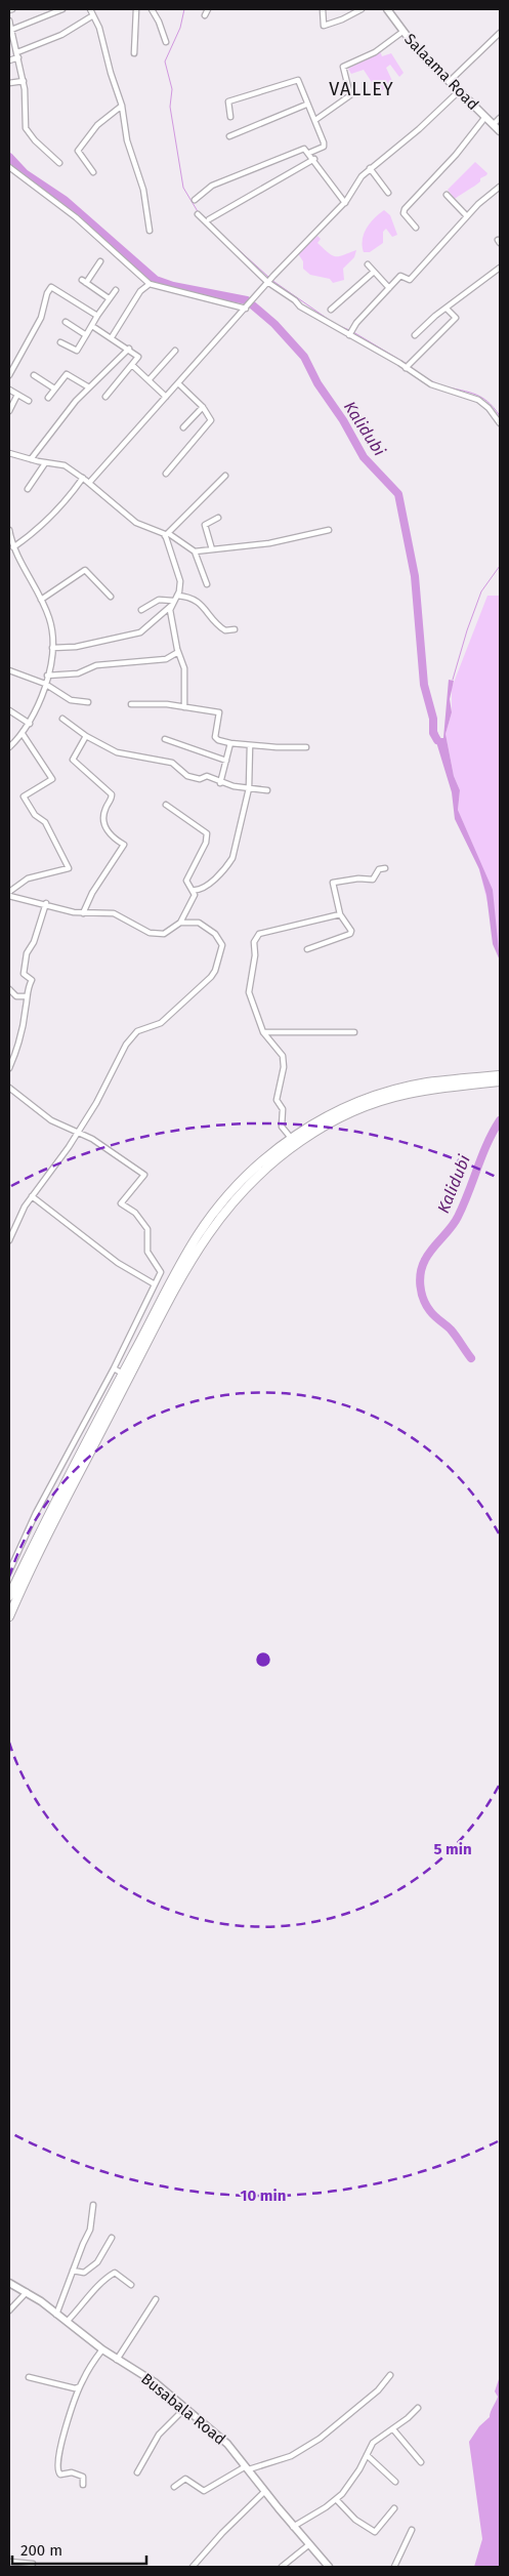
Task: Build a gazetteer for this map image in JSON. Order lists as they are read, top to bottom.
{
  "streets": {
    "street": ["Salaama Road", "Busabala Road"]
  },
  "districts": ["VALLEY"],
  "water": ["Kalidubi"],
  "scale_bar": "200 m",
  "rings": ["5 min", "10 min"]
}
